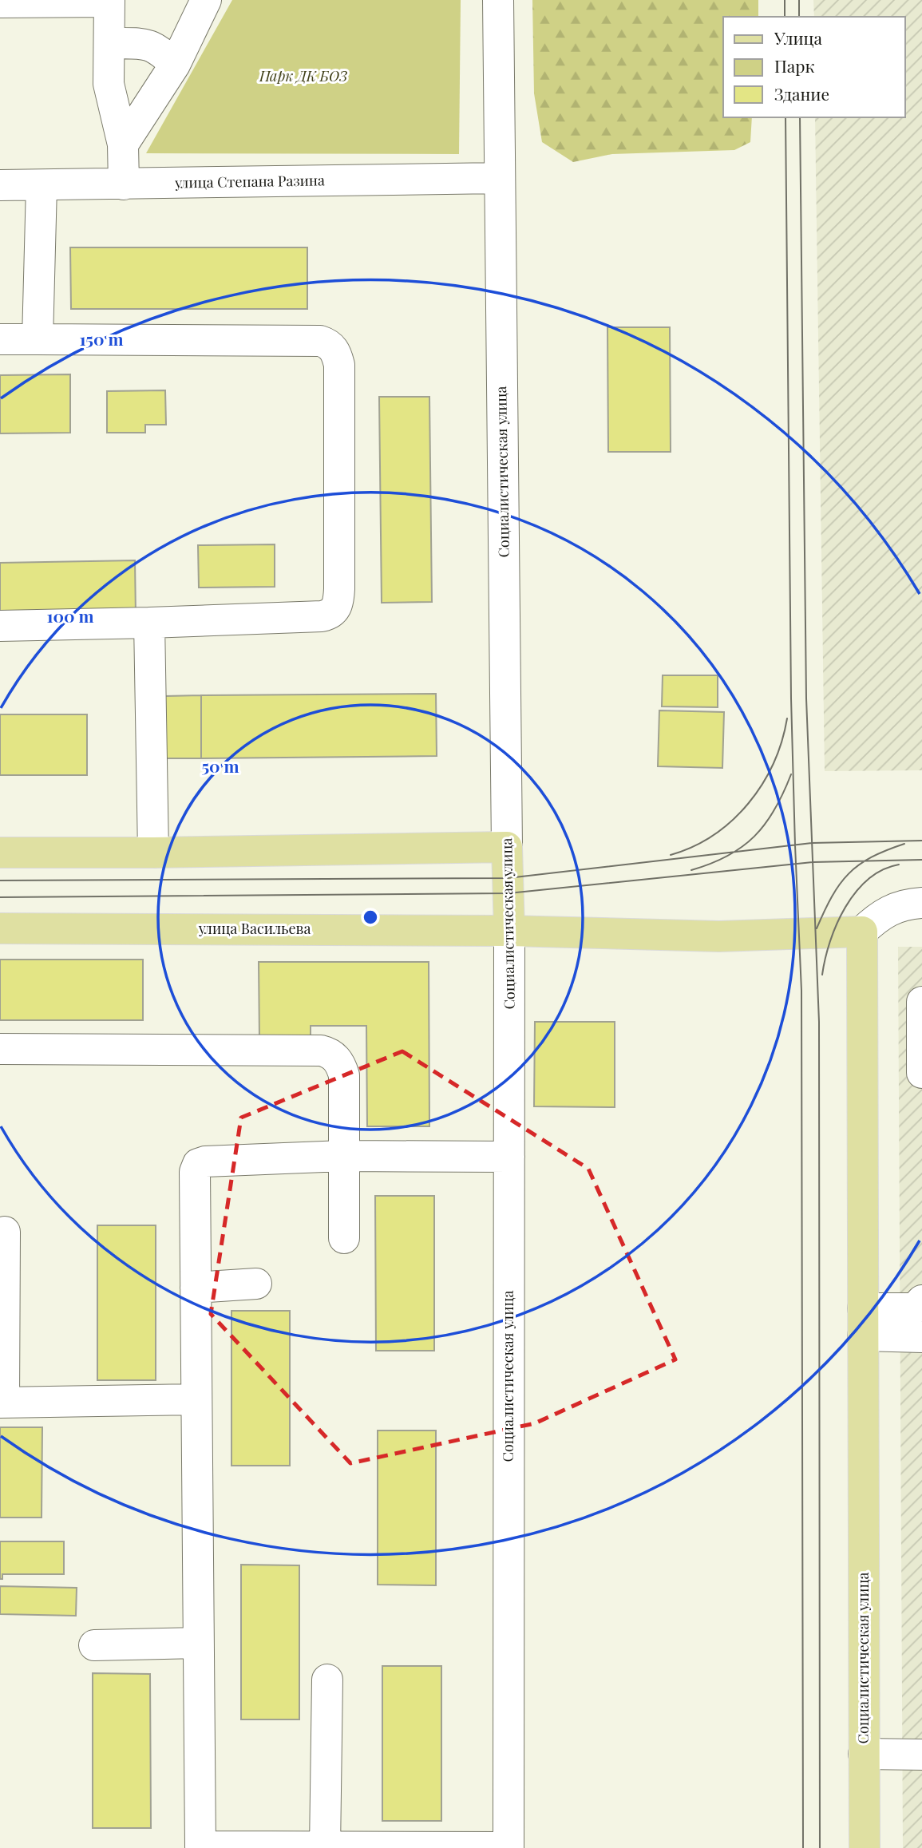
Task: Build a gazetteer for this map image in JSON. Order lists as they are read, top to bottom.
{
  "streets": {
    "main road": ["Социалистическая улица", "улица Васильева"],
    "street": ["улица Степана Разина"]
  },
  "crossings": [
    ["улица Степана Разина", "Социалистическая улица"],
    ["Социалистическая улица", "улица Васильева"]
  ],
  "parks": ["Парк ДК БОЗ"],
  "legend": ["Улица", "Парк", "Здание"],
  "rings": ["150 m", "100 m", "50 m"]
}
